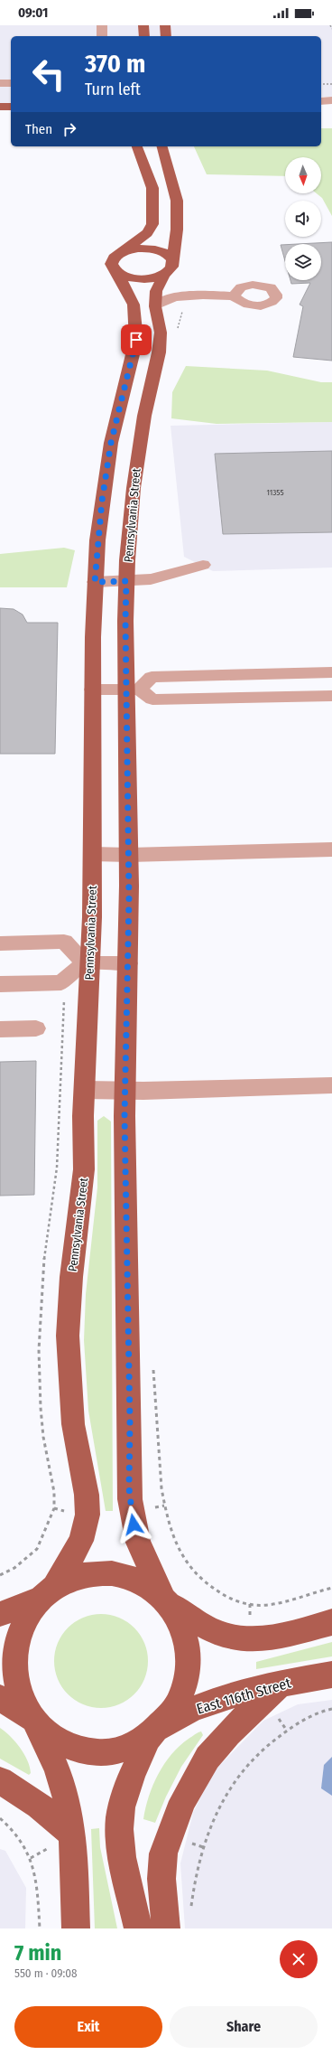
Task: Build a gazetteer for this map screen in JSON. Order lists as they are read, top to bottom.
{
  "streets": {
    "main road": ["Pennsylvania Street", "East 116th Street"]
  },
  "crossings": [
    ["Pennsylvania Street", "East 116th Street"]
  ],
  "house_numbers": ["11355"],
  "north": "bottom",
  "page": {
    "status": "09:01",
    "turn": ["370 m", "Turn left"],
    "then": "Then",
    "heading": ["7 min", "550 m · 09:08"],
    "buttons": ["Exit", "Share"]
  }
}
